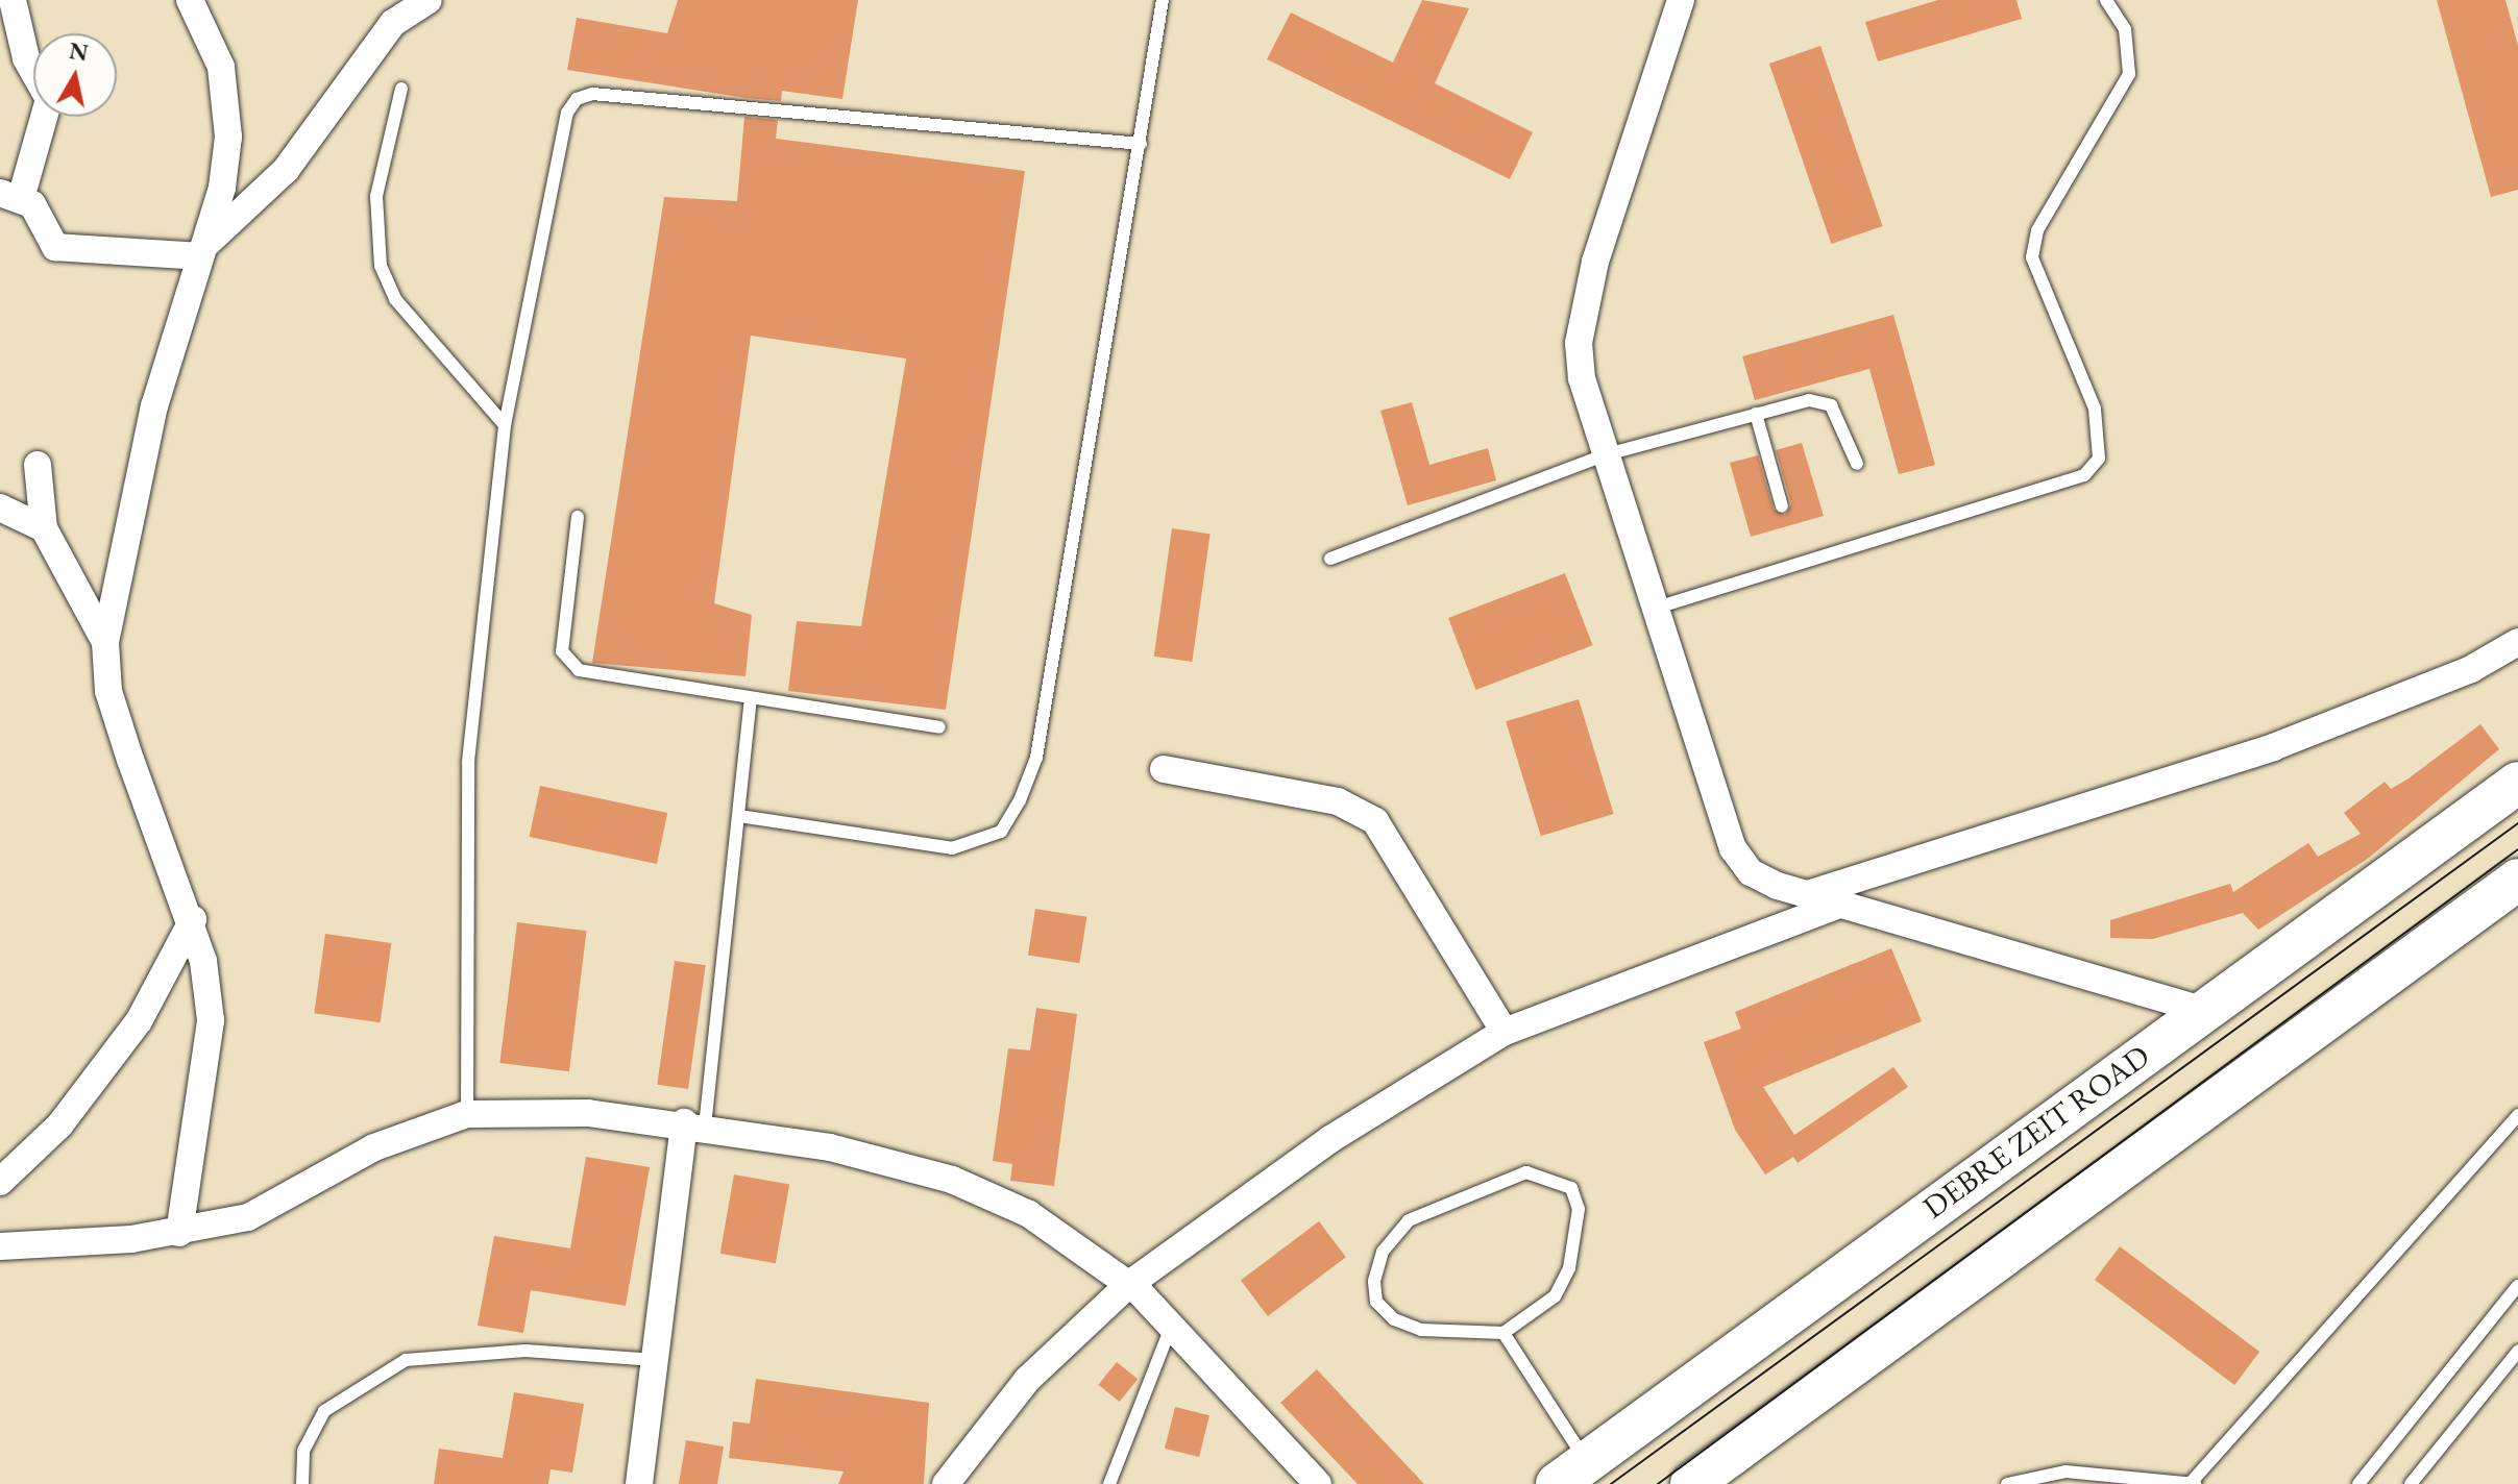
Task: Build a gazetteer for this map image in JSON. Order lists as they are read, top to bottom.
{
  "streets": {
    "main road": ["DEBRE ZEIT ROAD"]
  },
  "north": "top"
}
